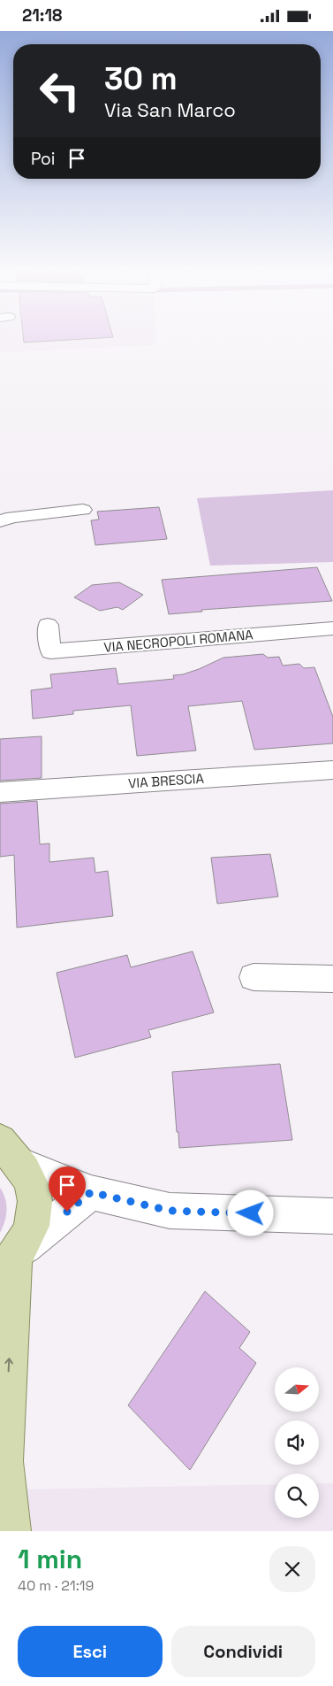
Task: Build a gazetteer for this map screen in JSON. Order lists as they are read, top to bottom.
{
  "streets": {
    "street": ["VIA NECROPOLI ROMANA", "VIA BRESCIA"]
  },
  "north": "right",
  "page": {
    "status": "21:18",
    "turn": ["30 m", "Via San Marco"],
    "then": "Poi",
    "heading": ["1 min", "40 m · 21:19"],
    "buttons": ["Esci", "Condividi"]
  }
}
